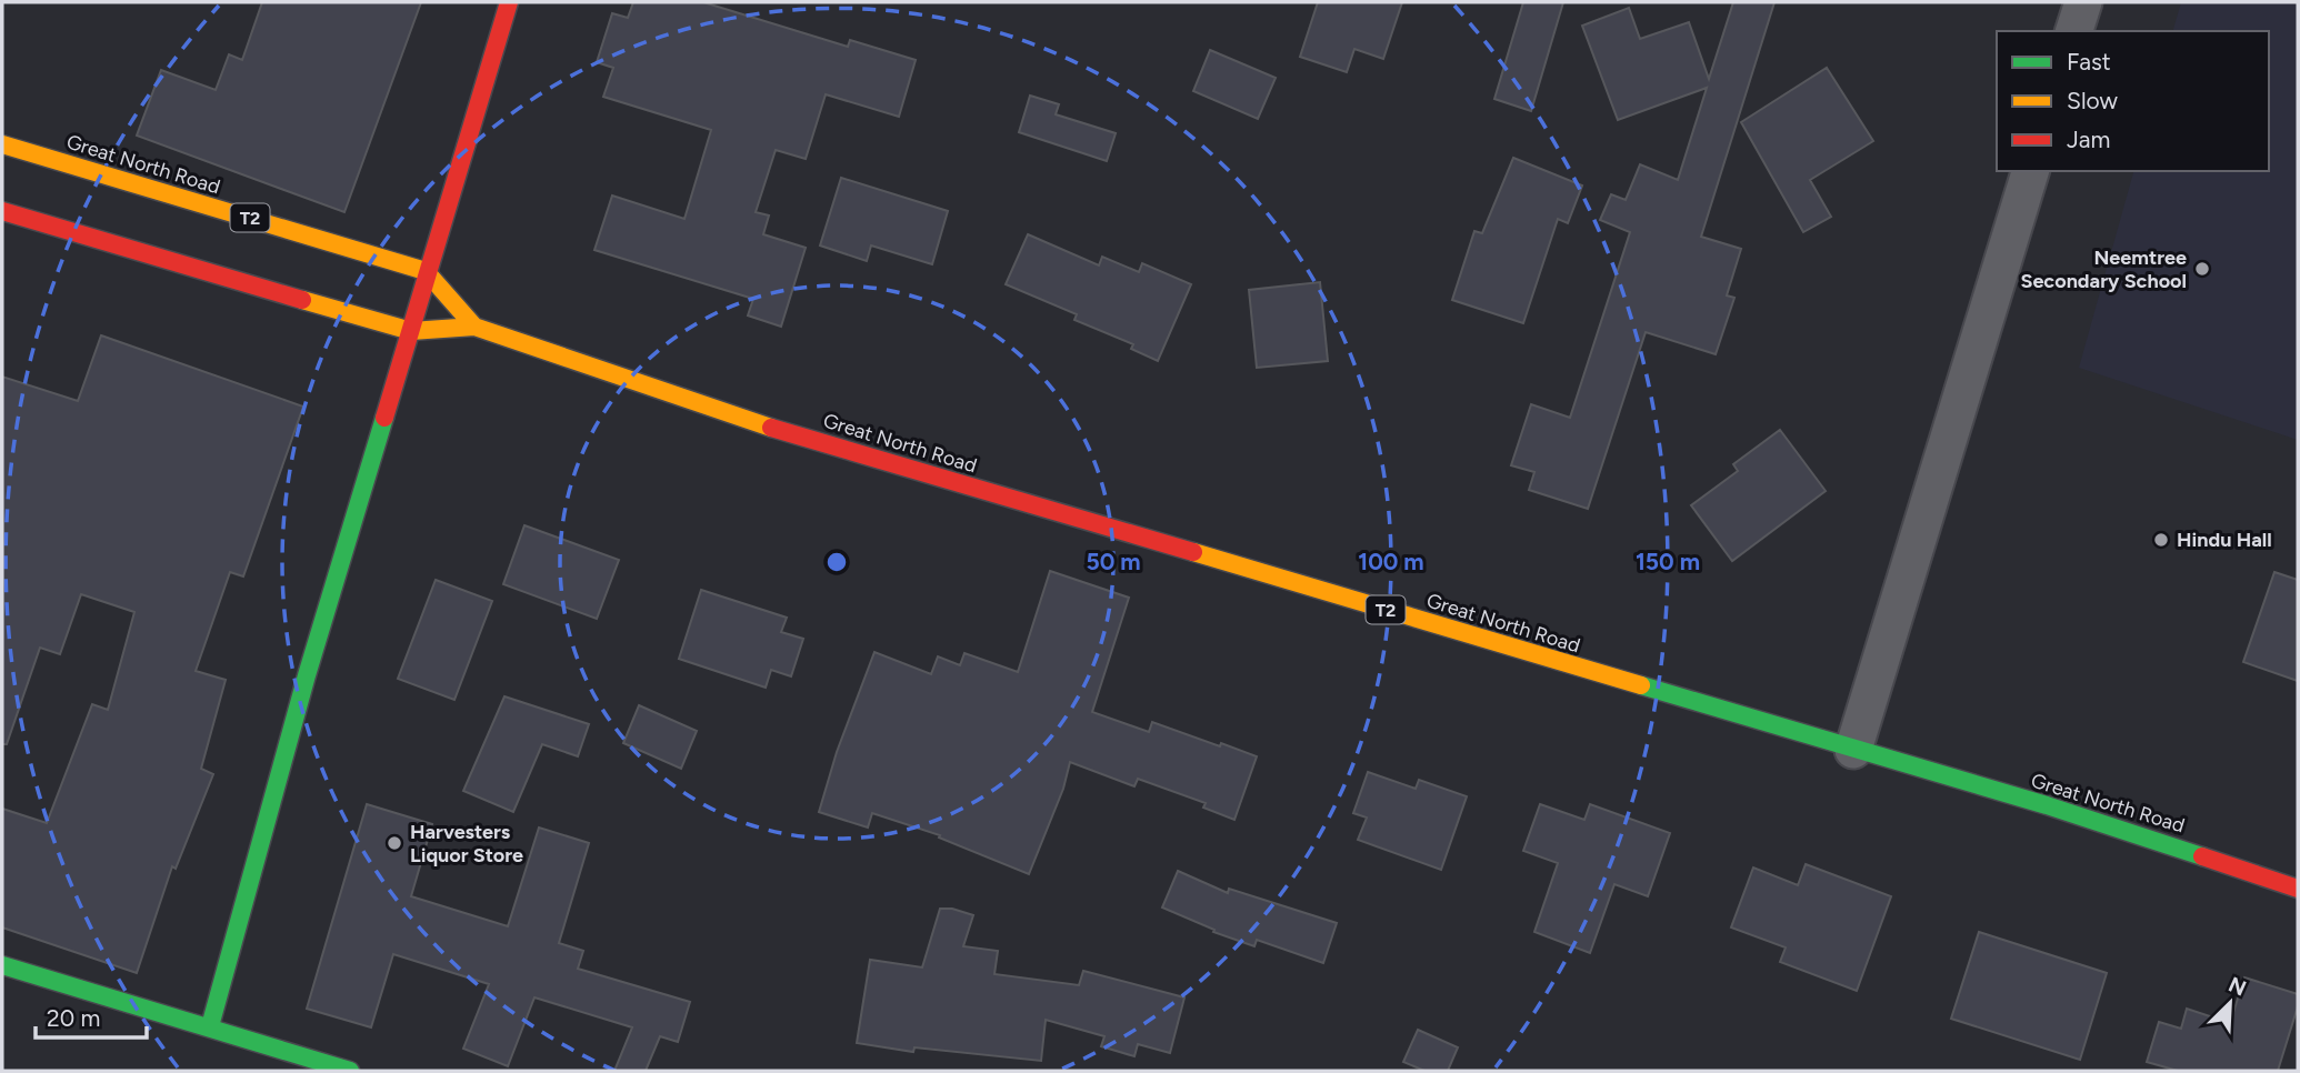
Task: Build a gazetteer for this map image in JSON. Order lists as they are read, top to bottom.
{
  "streets": {
    "main road": ["Great North Road", "T2"]
  },
  "places": ["Neemtree Secondary School", "Hindu Hall", "Harvesters Liquor Store"],
  "legend": ["Fast", "Slow", "Jam"],
  "scale_bar": "20 m",
  "north": "top right",
  "rings": ["50 m", "100 m", "150 m"]
}
